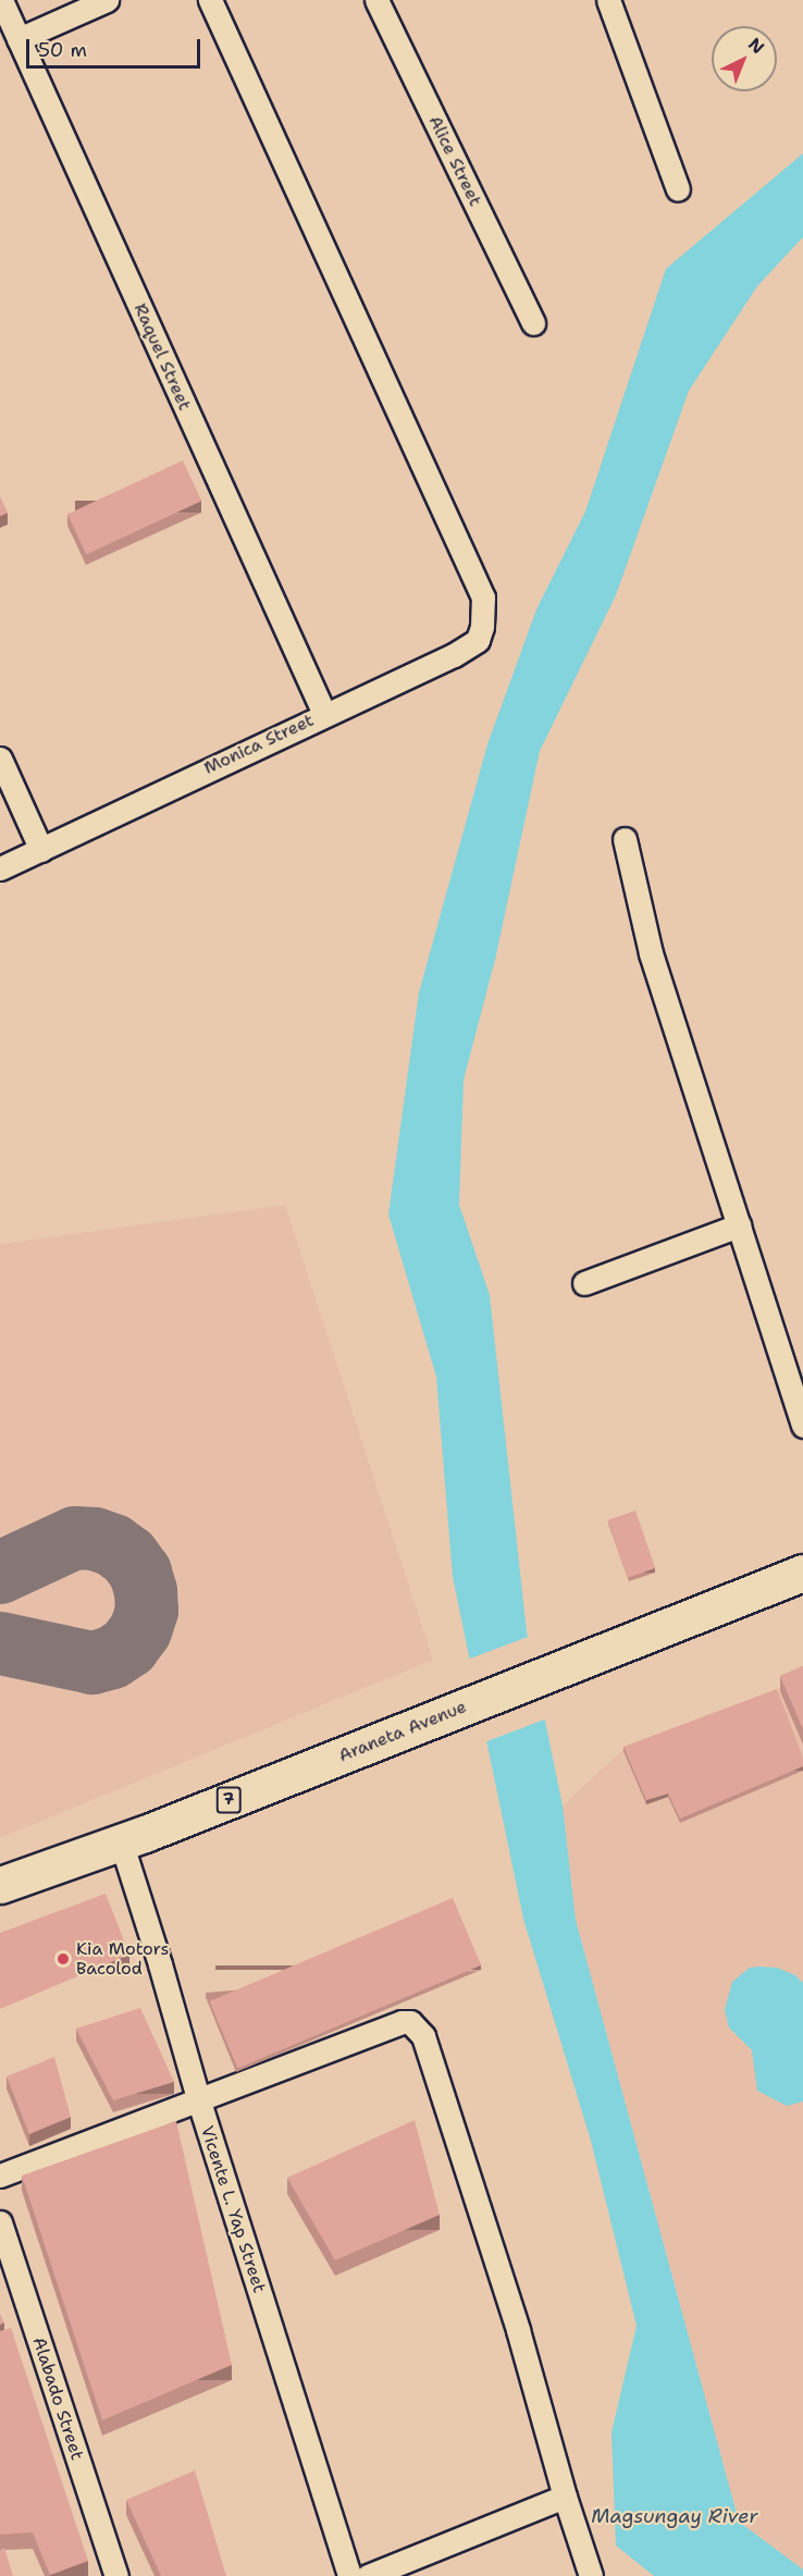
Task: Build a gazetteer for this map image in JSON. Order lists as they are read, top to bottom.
{
  "streets": {
    "main road": ["Araneta Avenue", "7"],
    "street": [
      "Alice Street",
      "Raquel Street",
      "Monica Street",
      "Vicente L. Yap Street",
      "Alabado Street"
    ]
  },
  "crossings": [
    ["Raquel Street", "Monica Street"],
    ["Araneta Avenue", "Vicente L. Yap Street"]
  ],
  "water": ["Magsungay River"],
  "places": ["Kia Motors Bacolod"],
  "scale_bar": "50 m",
  "north": "top right"
}
